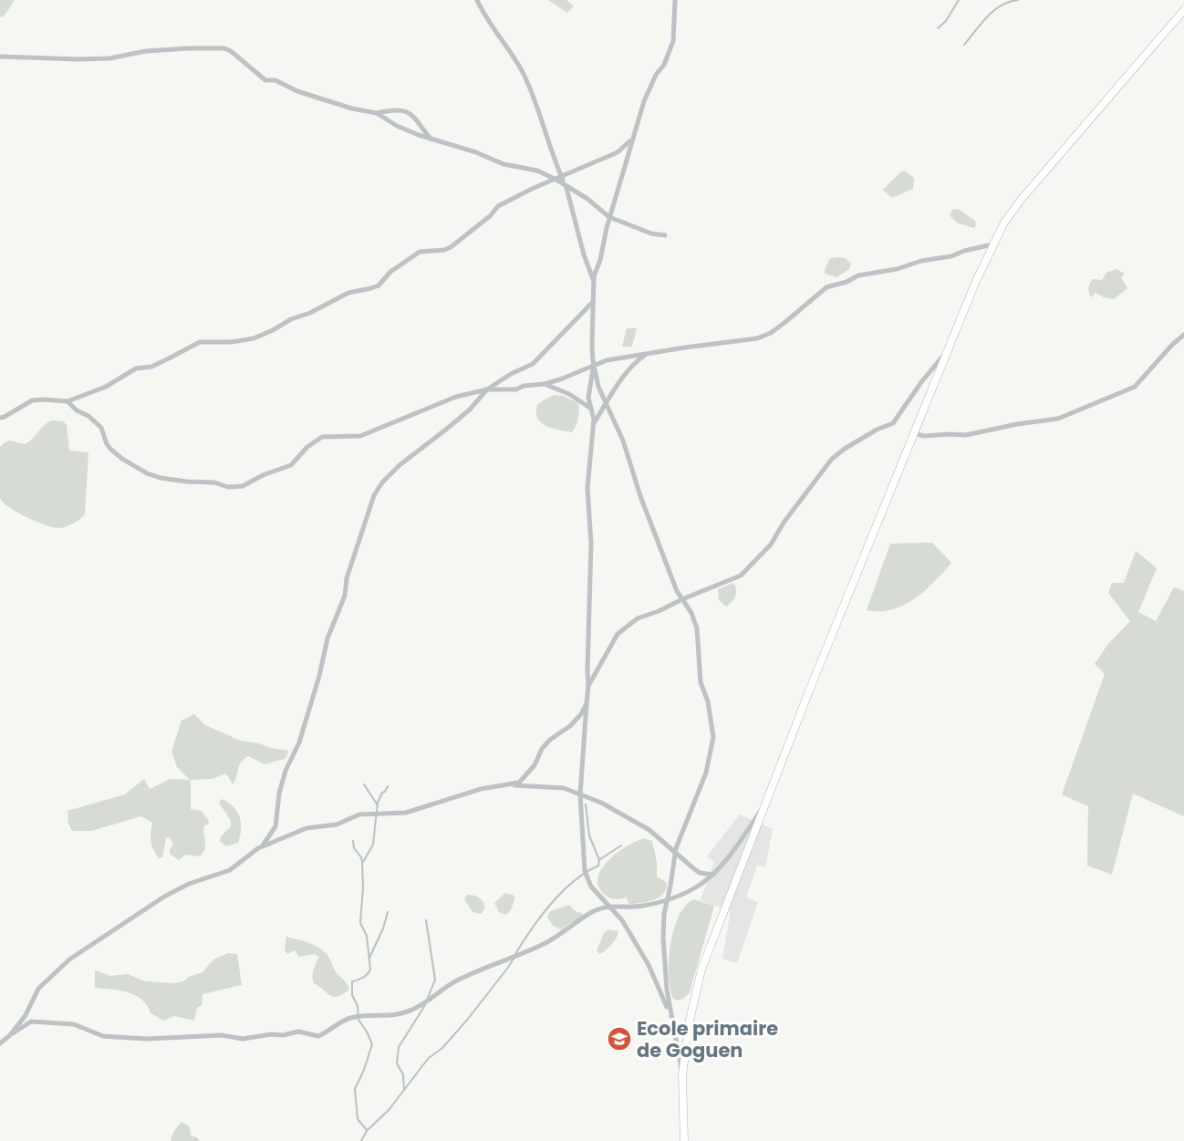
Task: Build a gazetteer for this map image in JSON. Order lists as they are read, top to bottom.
{
  "places": {
    "school or university": ["Ecole primaire de Goguen"]
  }
}
